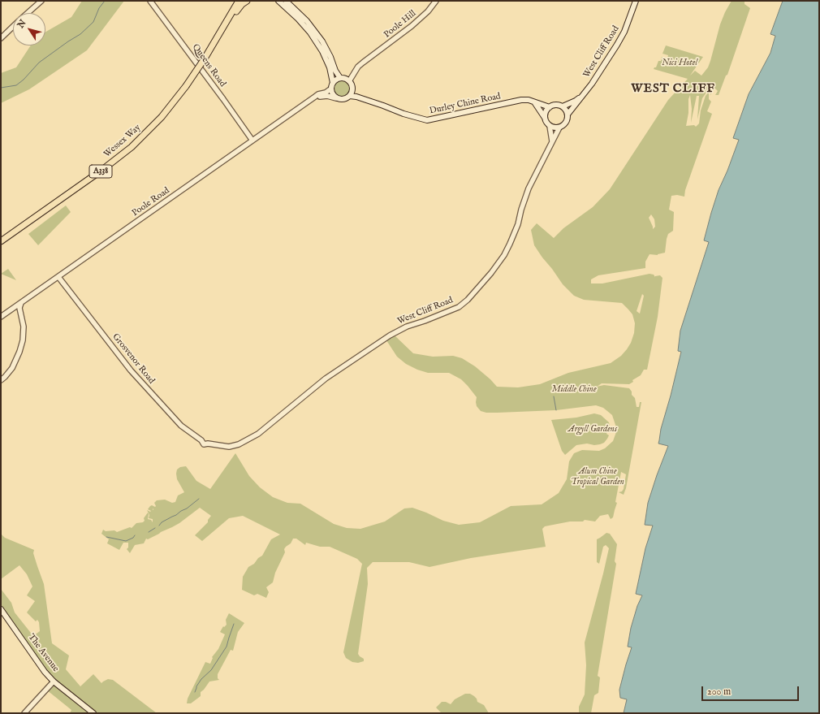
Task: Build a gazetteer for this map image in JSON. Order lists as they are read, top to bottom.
{
  "streets": {
    "highway": ["Wessex Way", "A338"],
    "main road": ["West Cliff Road", "Durley Chine Road", "The Avenue"],
    "street": [
      "Poole Hill",
      "Queens Road",
      "Poole Road",
      "Grosvenor Road"
    ]
  },
  "crossings": [
    ["Poole Hill", "Durley Chine Road"],
    ["Poole Hill", "Poole Road"],
    ["West Cliff Road", "Durley Chine Road"],
    ["West Cliff Road", "Grosvenor Road"],
    ["Queens Road", "Poole Road"],
    ["Durley Chine Road", "Poole Road"],
    ["Poole Road", "Grosvenor Road"]
  ],
  "districts": ["WEST CLIFF"],
  "parks": [
    "Nici Hotel",
    "Middle Chine",
    "Argyll Gardens",
    "Alum Chine Tropical Garden"
  ],
  "scale_bar": "200 m",
  "north": "top left"
}
